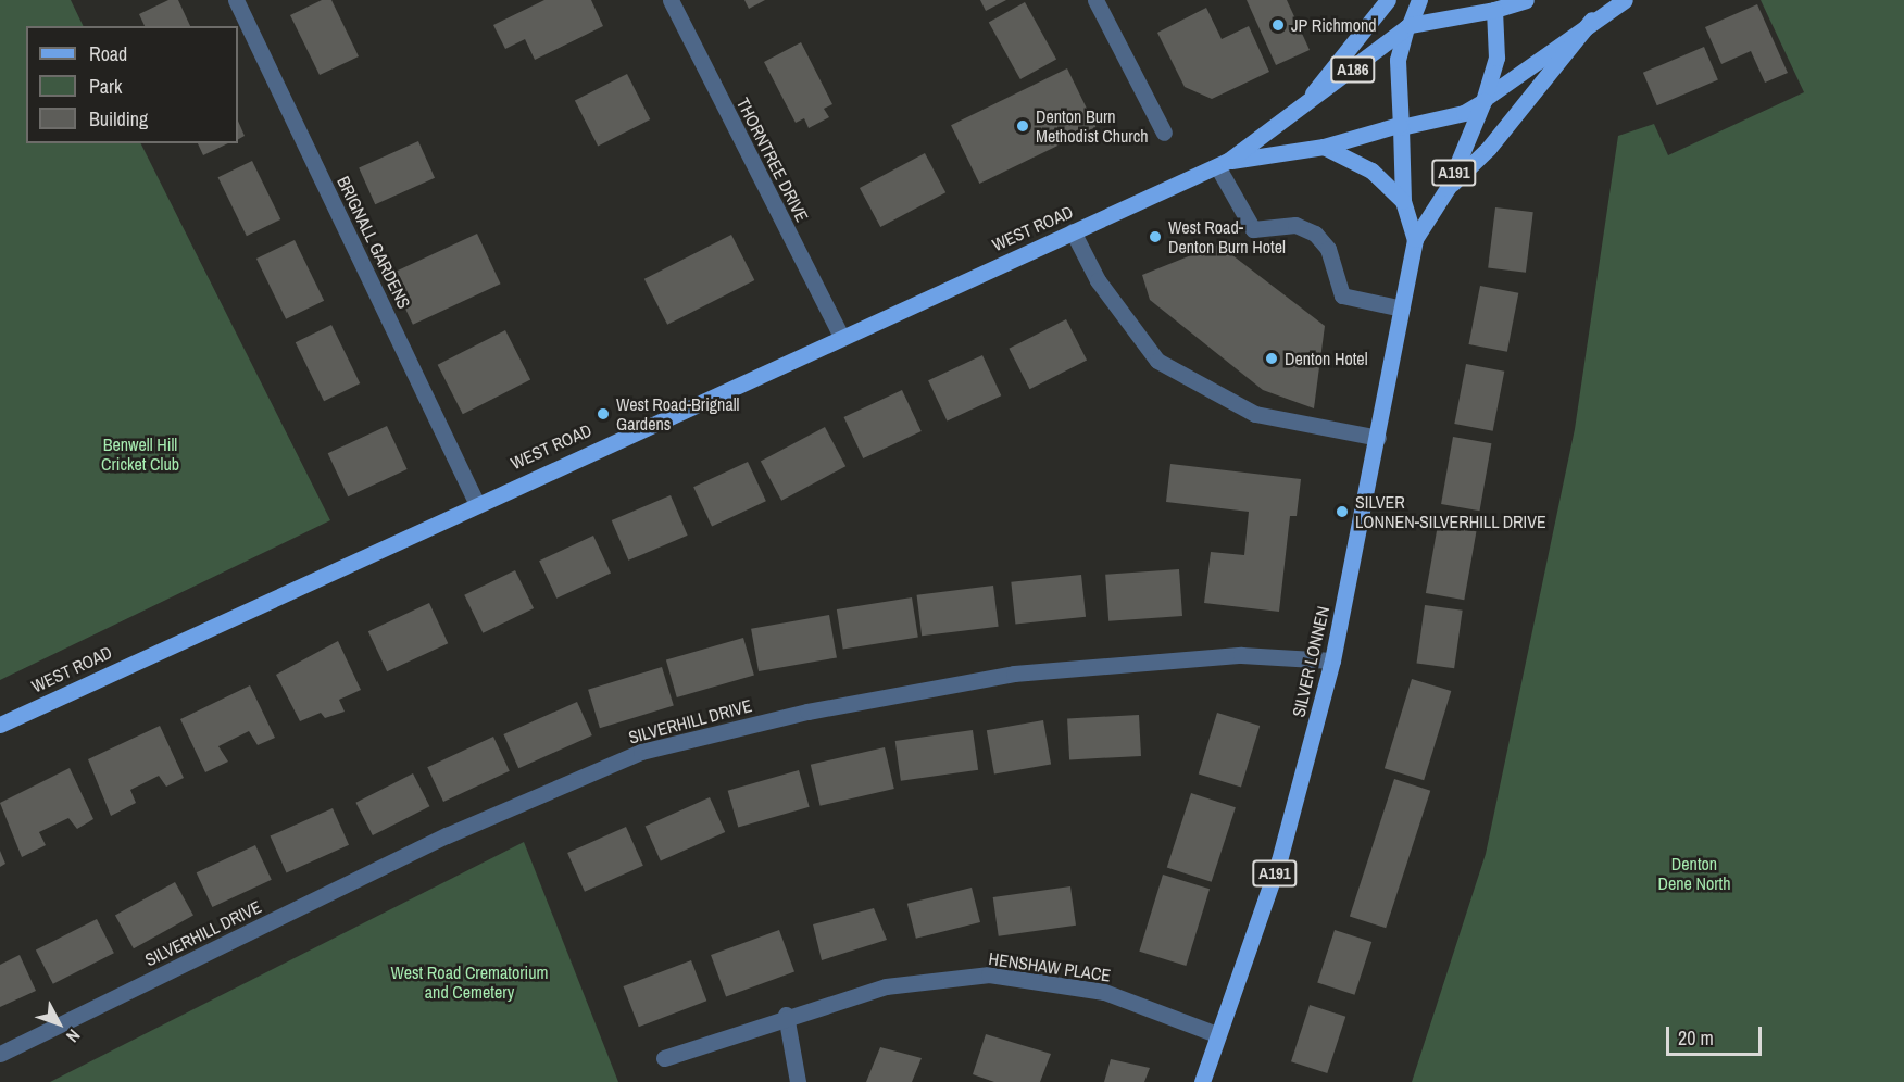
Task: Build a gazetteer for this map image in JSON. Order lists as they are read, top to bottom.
{
  "streets": {
    "main road": [
      "A186",
      "A191",
      "WEST ROAD",
      "SILVER LONNEN"
    ],
    "street": [
      "THORNTREE DRIVE",
      "BRIGNALL GARDENS",
      "SILVERHILL DRIVE",
      "HENSHAW PLACE"
    ]
  },
  "crossings": [
    ["A186", "A191"],
    ["A186", "WEST ROAD"],
    ["A186", "SILVER LONNEN"],
    ["THORNTREE DRIVE", "WEST ROAD"],
    ["A191", "WEST ROAD"],
    ["A191", "SILVER LONNEN"],
    ["WEST ROAD", "BRIGNALL GARDENS"],
    ["WEST ROAD", "SILVER LONNEN"],
    ["SILVER LONNEN", "SILVERHILL DRIVE"],
    ["SILVER LONNEN", "HENSHAW PLACE"]
  ],
  "parks": ["Benwell Hill Cricket Club", "Denton Dene North", "West Road Crematorium and Cemetery"],
  "places": [
    "JP Richmond",
    "Denton Burn Methodist Church",
    "West Road- Denton Burn Hotel",
    "Denton Hotel",
    "West Road-Brignall Gardens",
    "SILVER LONNEN-SILVERHILL DRIVE"
  ],
  "legend": ["Road", "Park", "Building"],
  "scale_bar": "20 m",
  "north": "bottom right"
}
